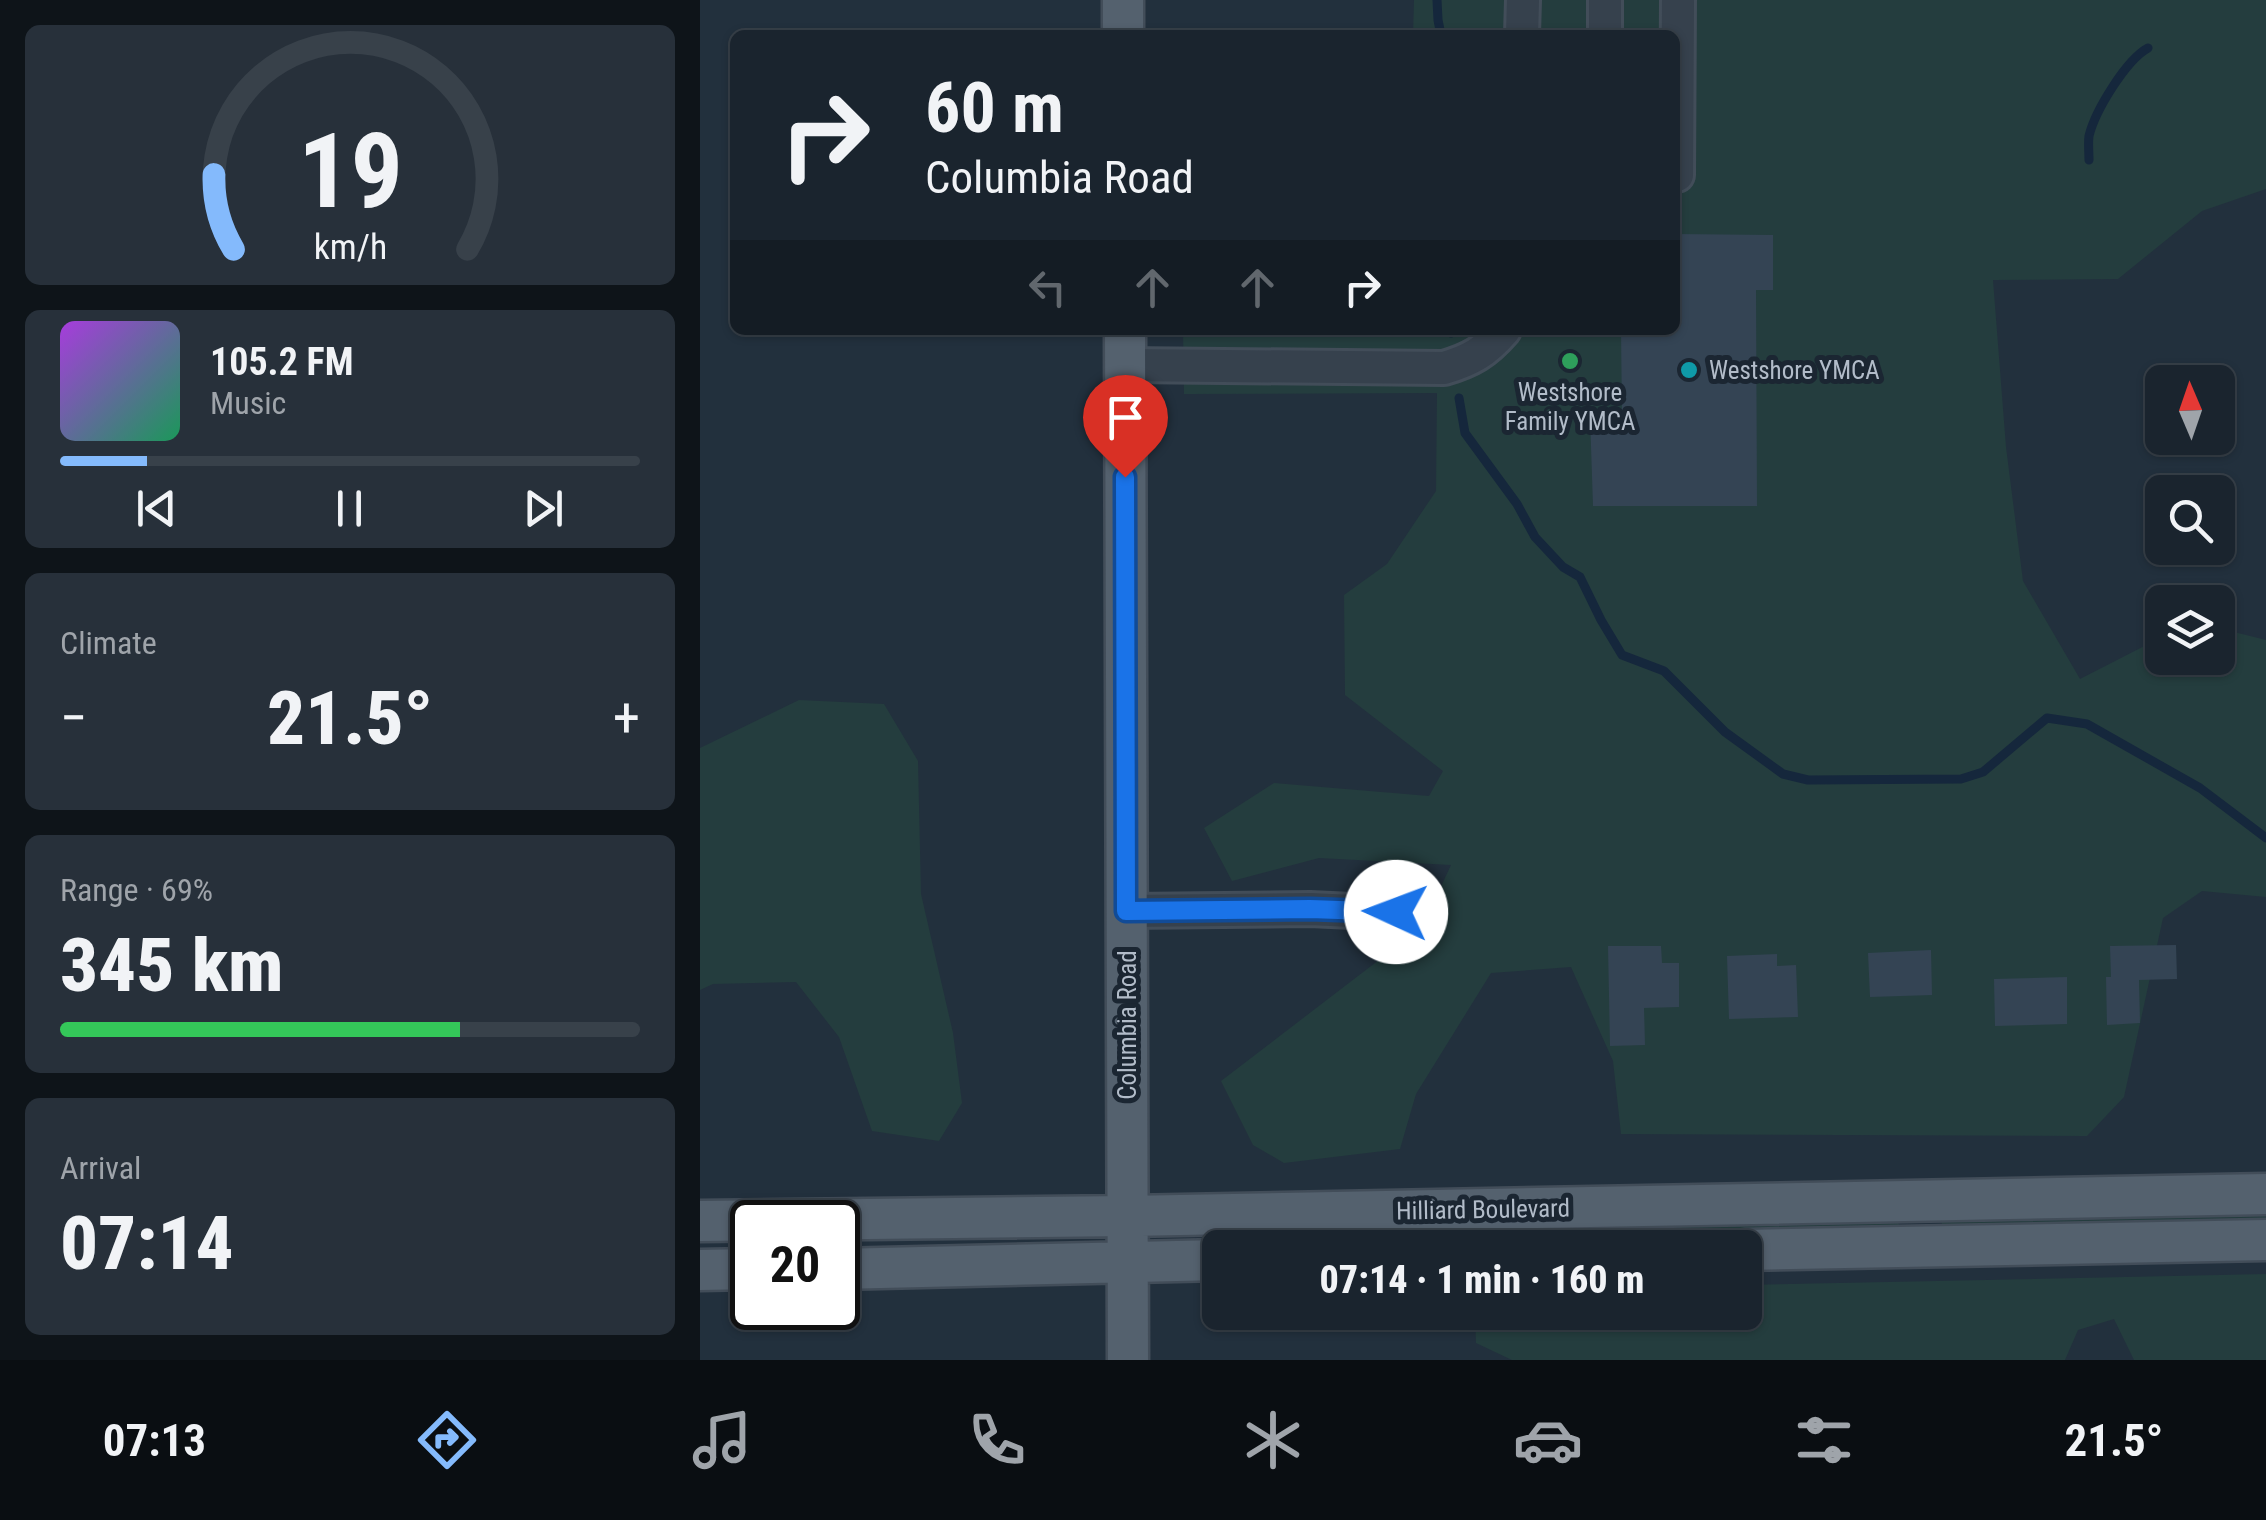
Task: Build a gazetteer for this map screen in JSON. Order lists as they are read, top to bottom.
{
  "streets": {
    "main road": ["Columbia Road", "Hilliard Boulevard"]
  },
  "crossings": [
    ["Columbia Road", "Hilliard Boulevard"]
  ],
  "places": ["Westshore Family YMCA", "Westshore YMCA"],
  "north": "top",
  "page": {
    "turn": ["60 m", "Columbia Road"],
    "song": ["105.2 FM", "Music"],
    "tile": [
      "Climate",
      ["Range · 69%", "345 km"],
      ["Arrival", "07:14"]
    ],
    "heat": ["−", "21.5°", "+"],
    "limit": "20",
    "trip": "07:14 · 1 min · 160 m",
    "tabs": ["07:13", "21.5°"],
    "gauge": ["19", "km/h"]
  }
}
